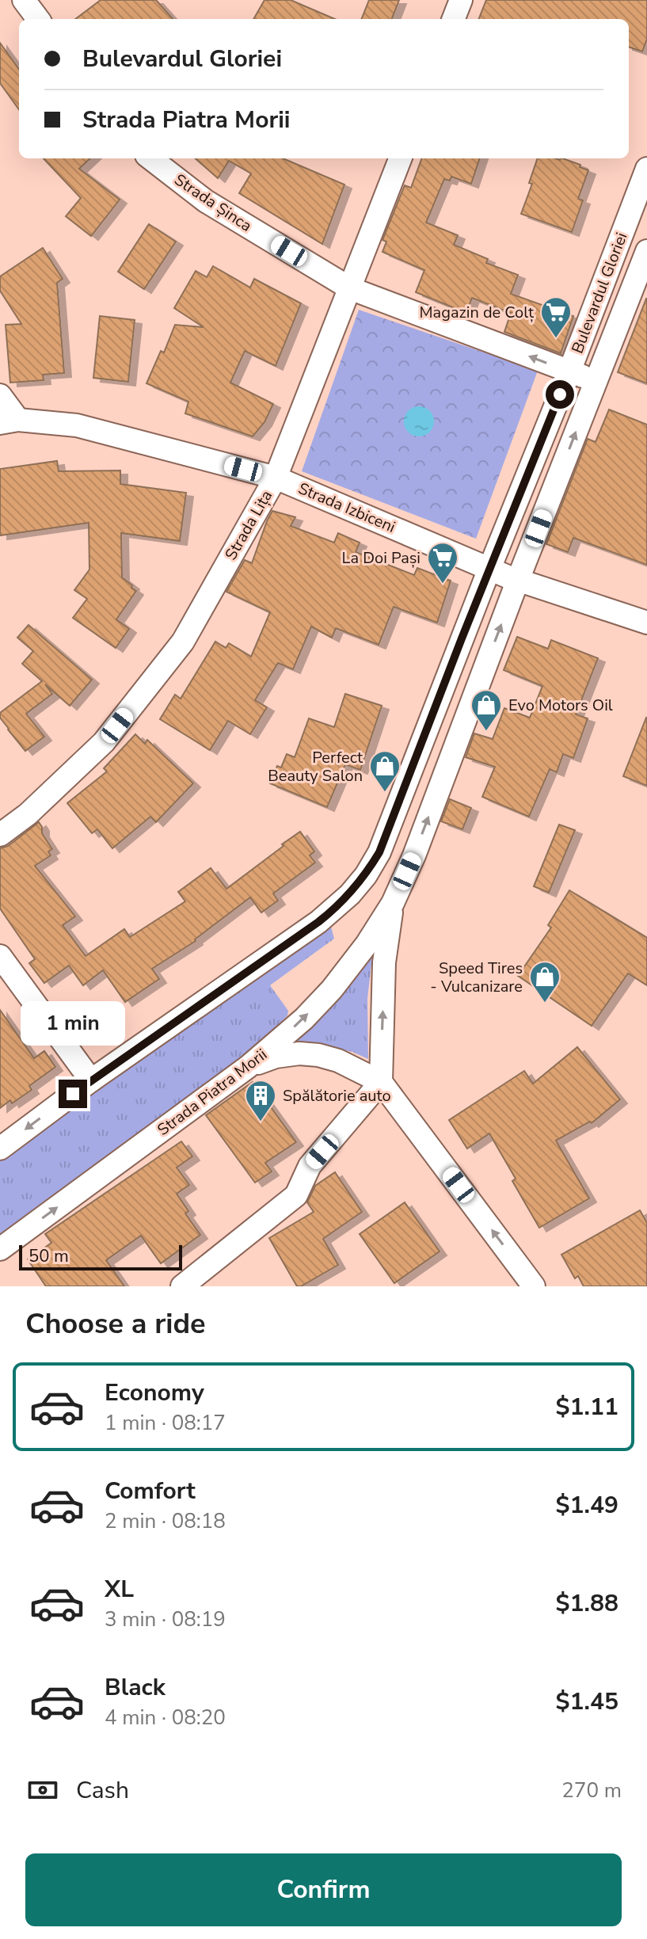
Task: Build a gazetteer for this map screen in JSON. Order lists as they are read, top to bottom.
{
  "streets": {
    "street": [
      "Strada Șinca",
      "Bulevardul Gloriei",
      "Strada Izbiceni",
      "Strada Lița",
      "Strada Piatra Morii"
    ]
  },
  "crossings": [
    ["Strada Șinca", "Bulevardul Gloriei"],
    ["Strada Șinca", "Strada Lița"],
    ["Bulevardul Gloriei", "Strada Izbiceni"],
    ["Bulevardul Gloriei", "Strada Piatra Morii"],
    ["Strada Izbiceni", "Strada Lița"]
  ],
  "one_way": ["Strada Șinca"],
  "places": {
    "supermarket": ["Magazin de Colț", "La Doi Pași"],
    "shop": ["Evo Motors Oil", "Perfect Beauty Salon", "Speed Tires - Vulcanizare"],
    "building": ["Spălătorie auto"]
  },
  "scale_bar": "50 m",
  "page": {
    "banner": ["Bulevardul Gloriei", "Strada Piatra Morii"],
    "bubble": "1 min",
    "scale": "50 m",
    "heading": "Choose a ride",
    "list": [
      {
        "name": "Economy",
        "note": "1 min · 08:17",
        "value": "$1.11"
      },
      {
        "name": "Comfort",
        "note": "2 min · 08:18",
        "value": "$1.49"
      },
      {
        "name": "XL",
        "note": "3 min · 08:19",
        "value": "$1.88"
      },
      {
        "name": "Black",
        "note": "4 min · 08:20",
        "value": "$1.45"
      }
    ],
    "pay": ["Cash", "270 m"],
    "buttons": "Confirm"
  }
}
